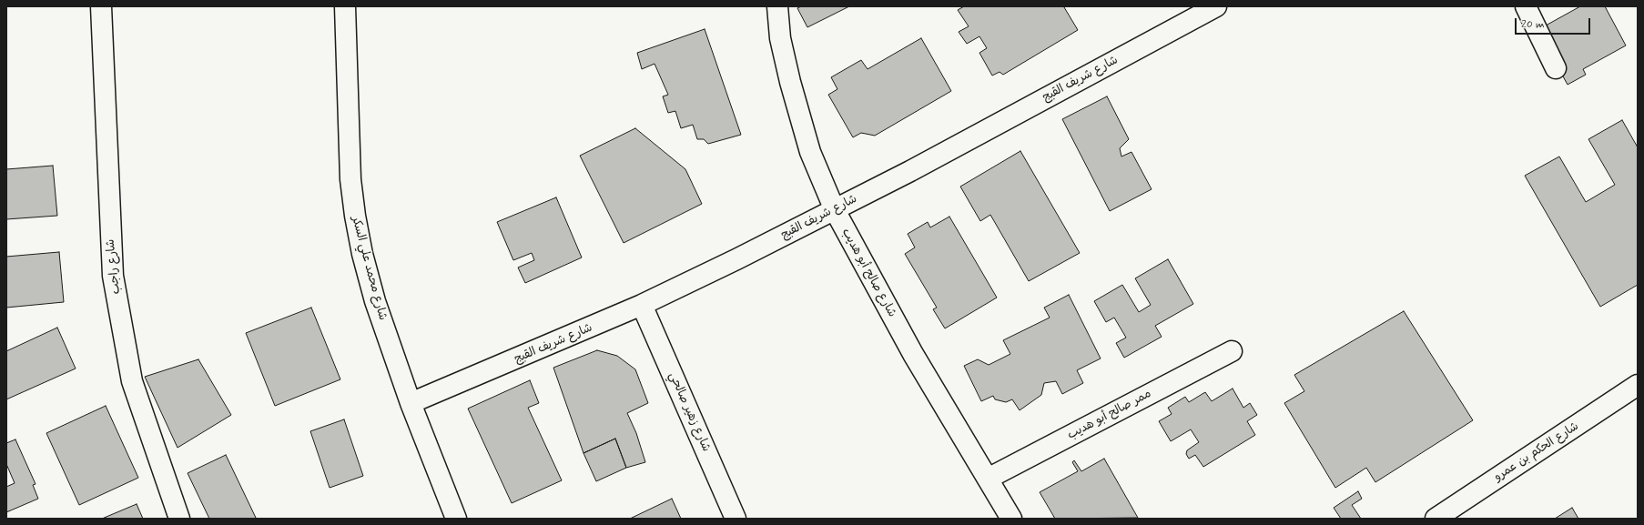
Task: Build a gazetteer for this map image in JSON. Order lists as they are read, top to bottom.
{
  "streets": {
    "street": [
      "شارع شريف القبج",
      "شارع راجب",
      "شارع محمد علي السكر",
      "شارع صالح أبو هديب",
      "شارع زهير صالحي",
      "ممر صالح أبو هديب",
      "شارع الحكم بن عمرو"
    ]
  },
  "crossings": [
    ["شارع شريف القبج", "شارع محمد علي السكر"],
    ["شارع شريف القبج", "شارع صالح أبو هديب"],
    ["شارع شريف القبج", "شارع زهير صالحي"],
    ["شارع صالح أبو هديب", "ممر صالح أبو هديب"]
  ],
  "scale_bar": "20 m"
}
